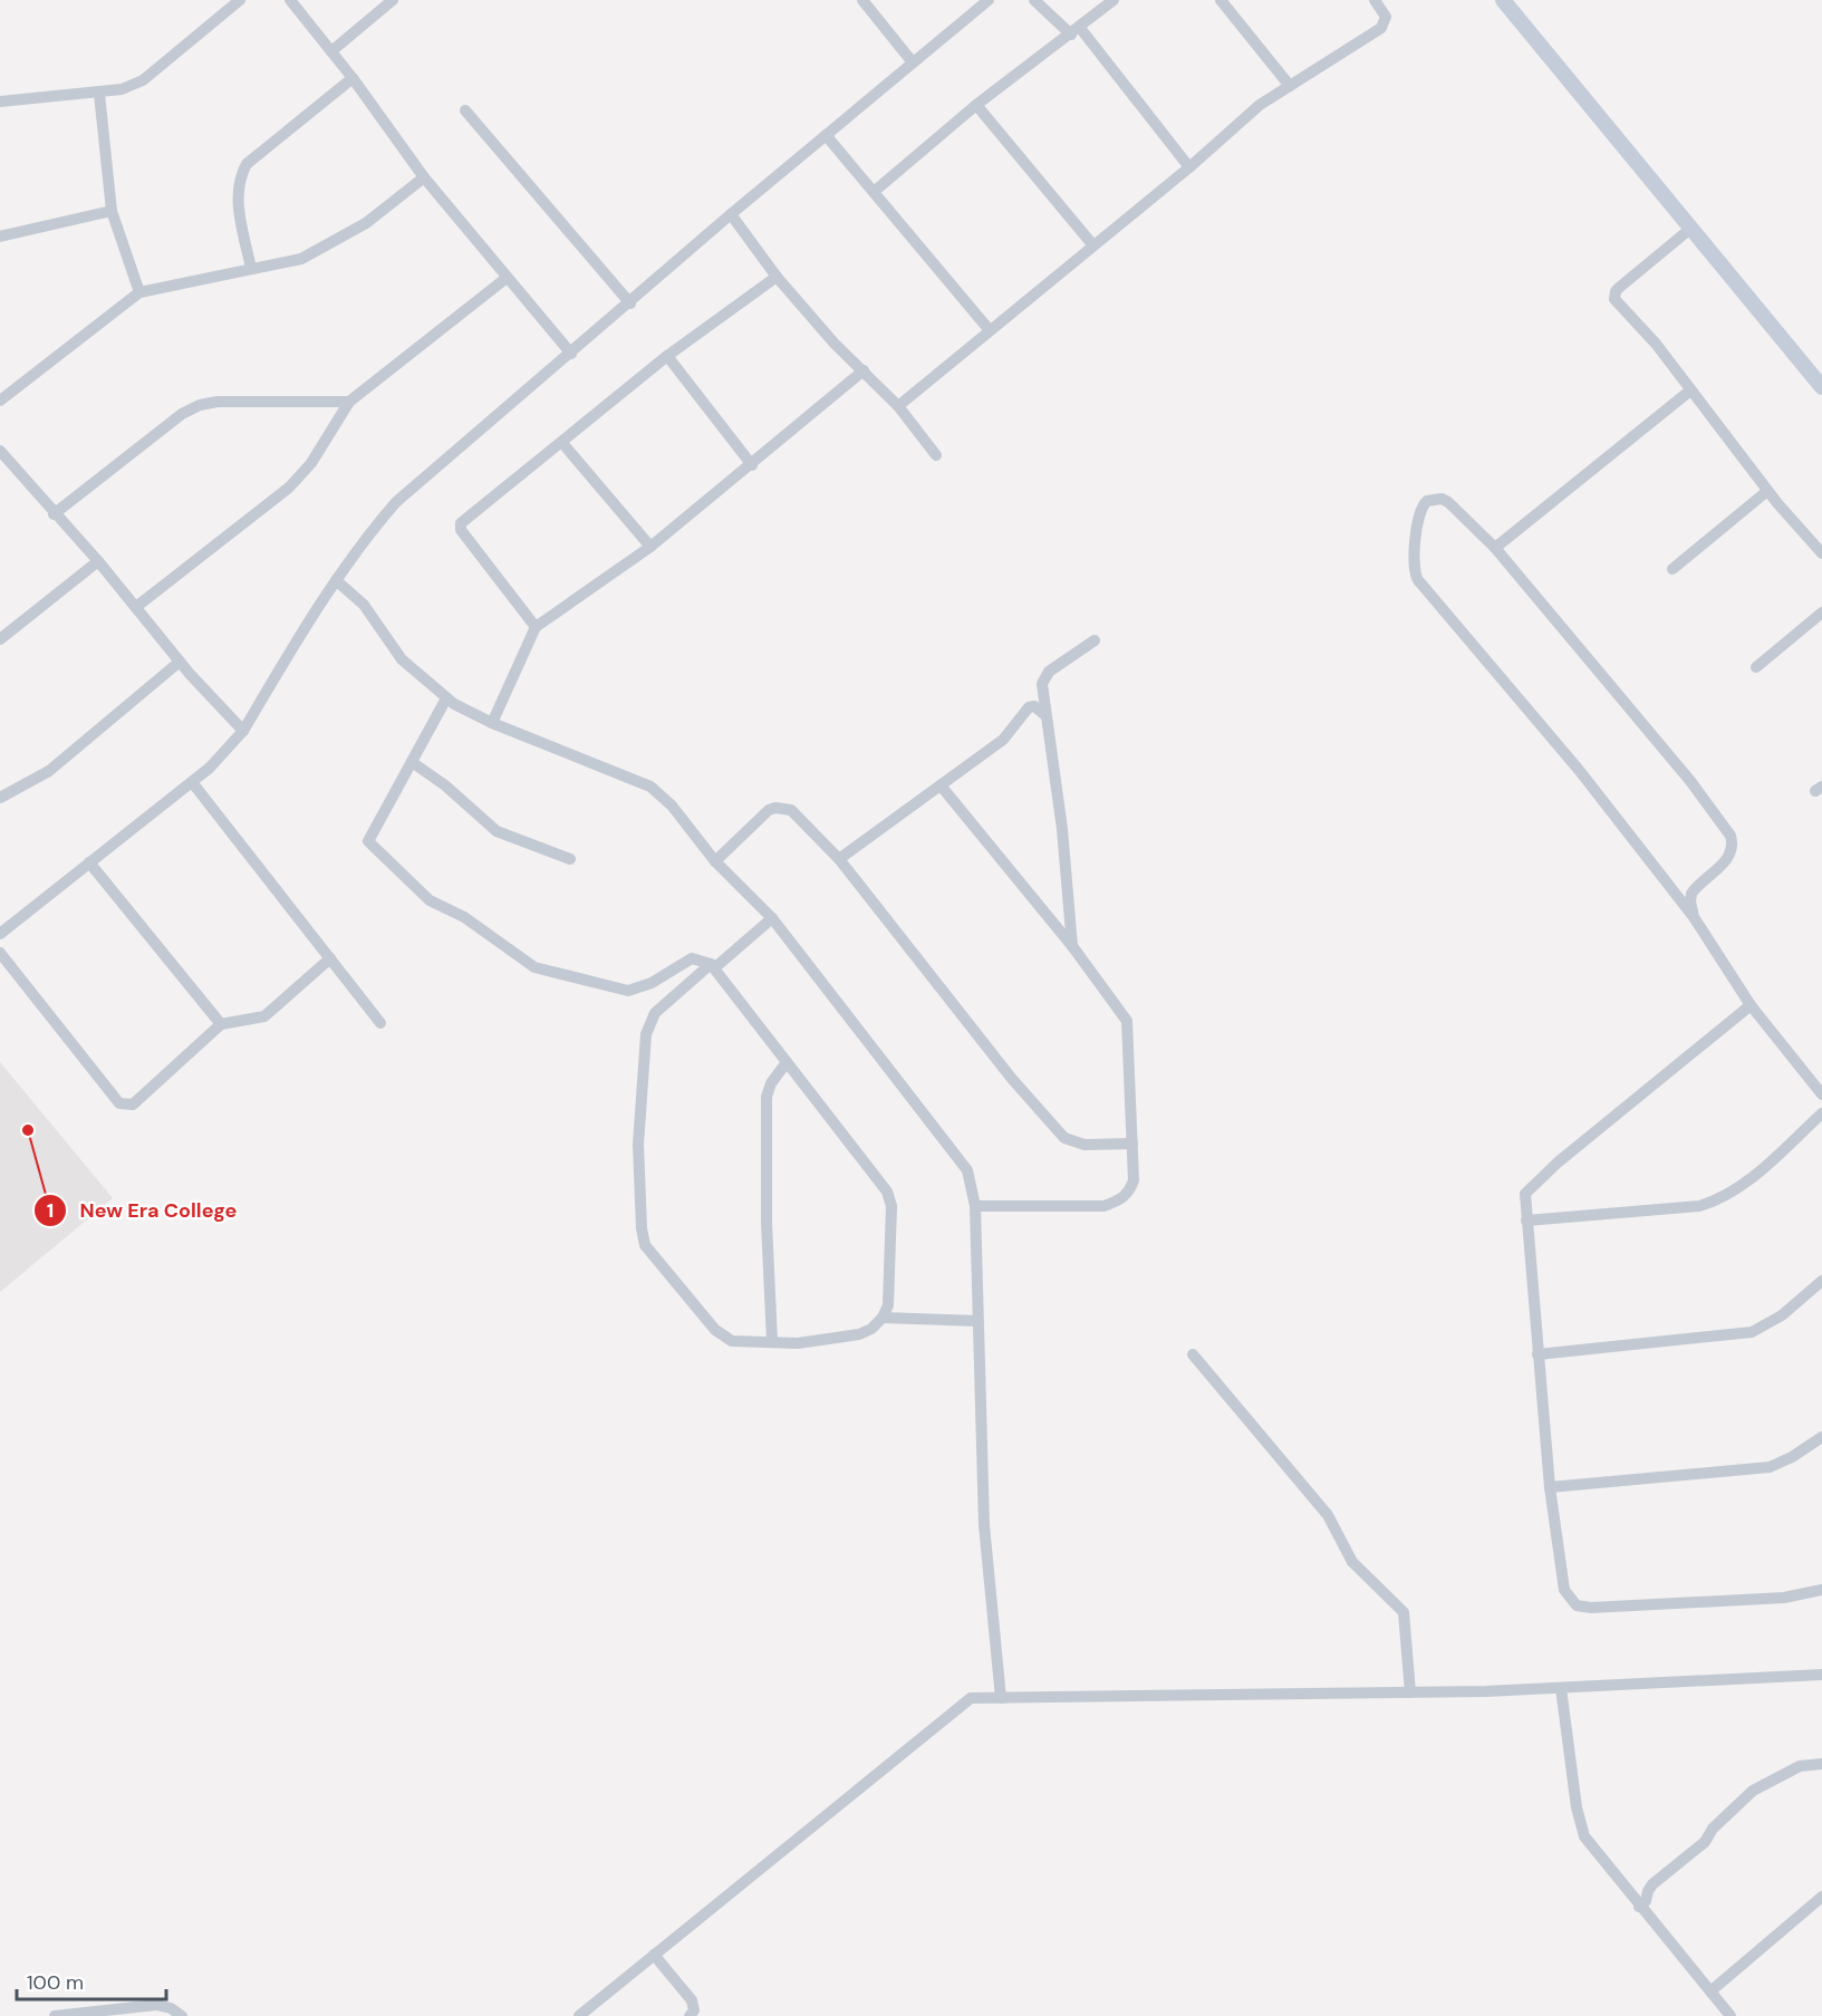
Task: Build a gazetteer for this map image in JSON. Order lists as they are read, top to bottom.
{
  "places": ["New Era College"],
  "scale_bar": "100 m"
}
